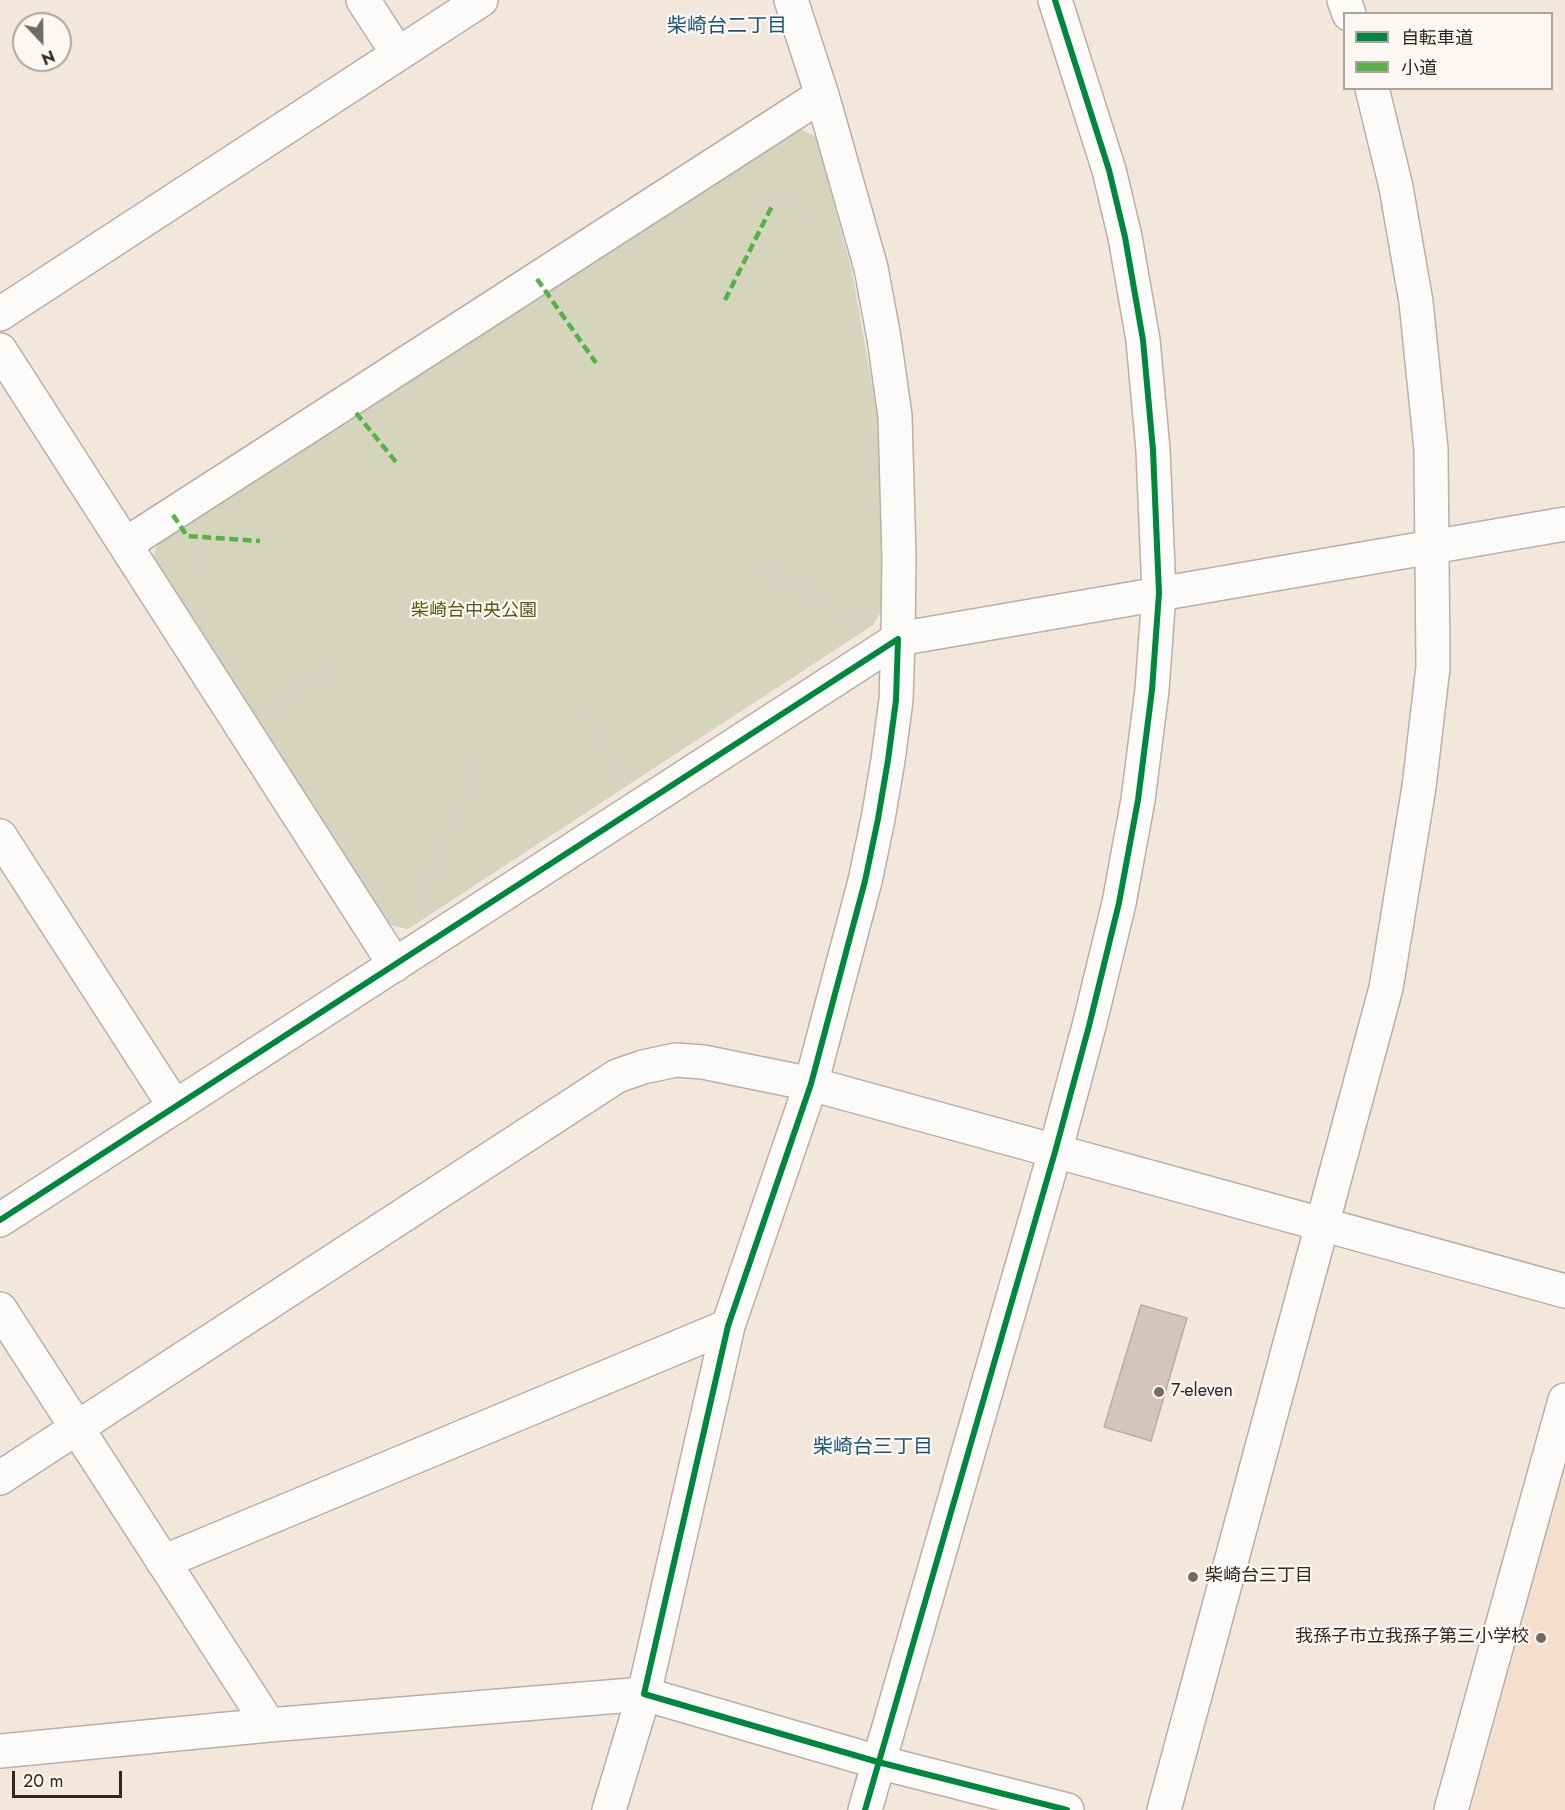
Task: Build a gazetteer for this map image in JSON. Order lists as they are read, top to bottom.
{
  "districts": ["柴崎台二丁目", "柴崎台三丁目"],
  "parks": ["柴崎台中央公園"],
  "places": ["7-eleven", "柴崎台三丁目", "我孫子市立我孫子第三小学校"],
  "legend": ["自転車道", "小道"],
  "scale_bar": "20 m",
  "north": "bottom"
}
